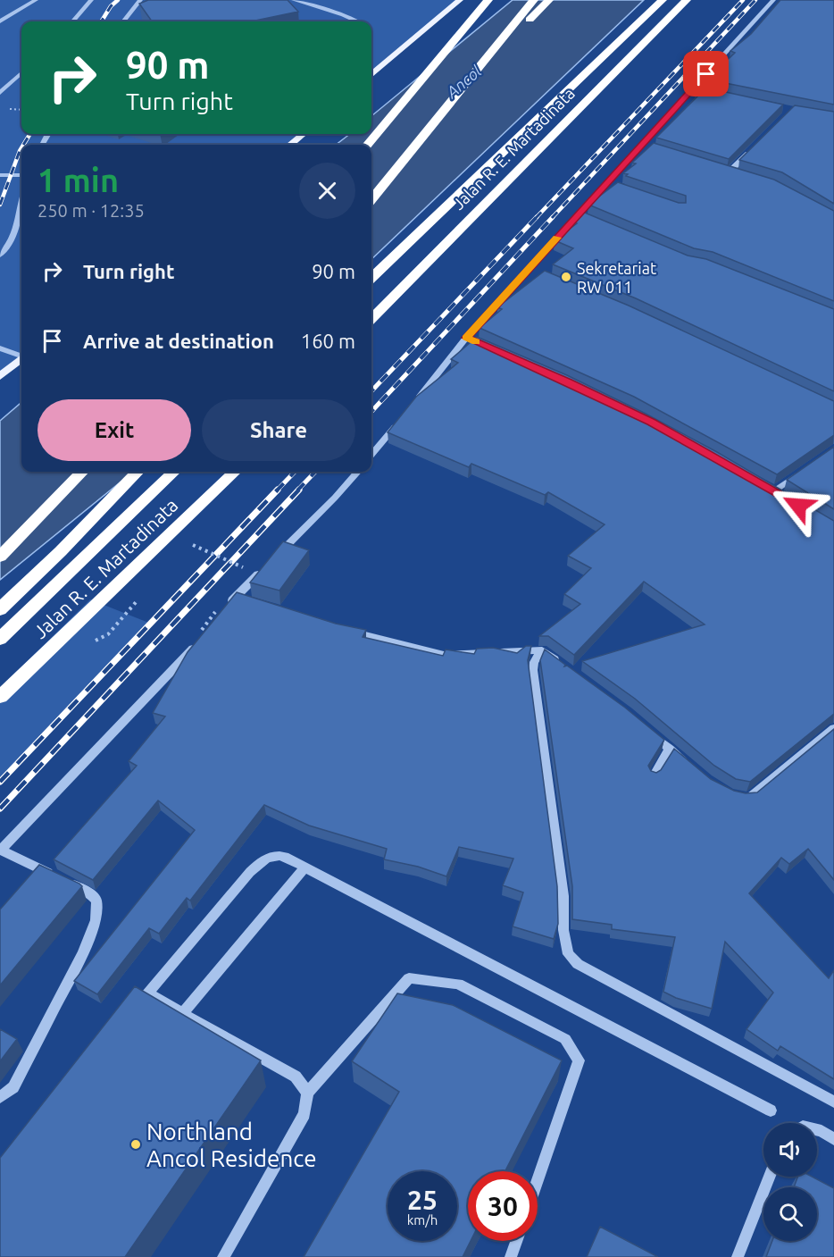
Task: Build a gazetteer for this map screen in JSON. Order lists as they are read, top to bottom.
{
  "streets": {
    "highway": ["Jalan R. E. Martadinata"]
  },
  "water": ["Ancol"],
  "places": ["Sekretariat RW 011", "Northland Ancol Residence"],
  "page": {
    "turn": ["90 m", "Turn right"],
    "heading": ["1 min", "250 m · 12:35"],
    "list": [
      {
        "name": "Turn right",
        "value": "90 m"
      },
      {
        "name": "Arrive at destination",
        "value": "160 m"
      }
    ],
    "buttons": ["Exit", "Share"],
    "speed": "25 km/h",
    "limit": "30"
  }
}
